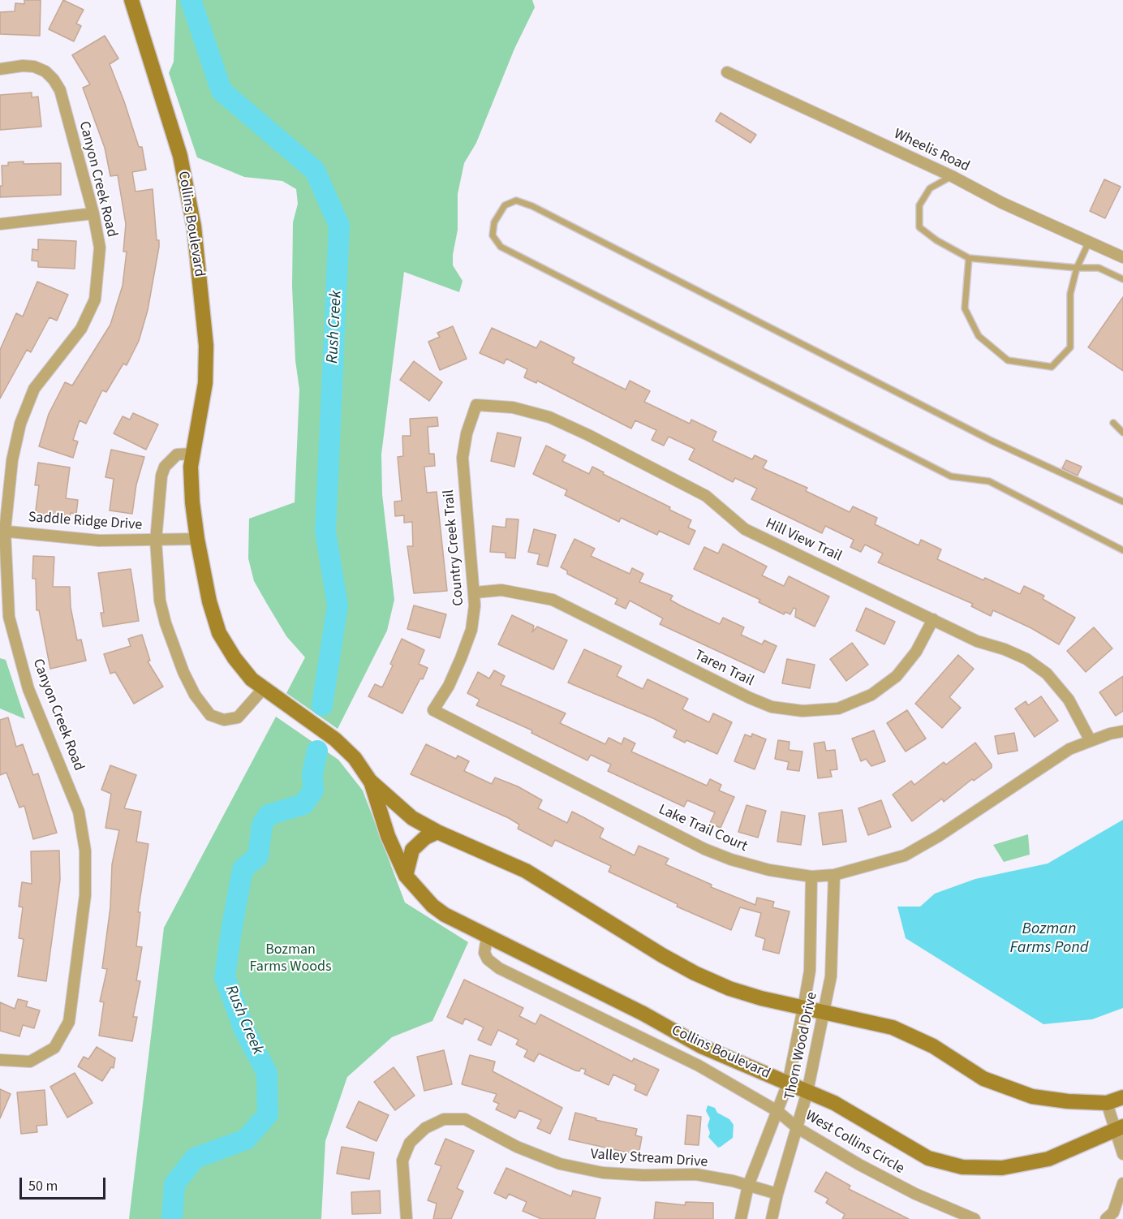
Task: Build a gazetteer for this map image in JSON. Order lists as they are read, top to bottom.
{
  "streets": {
    "street": [
      "Wheelis Road",
      "Canyon Creek Road",
      "Collins Boulevard",
      "Saddle Ridge Drive",
      "Hill View Trail",
      "Country Creek Trail",
      "Taren Trail",
      "Lake Trail Court",
      "Thorn Wood Drive",
      "West Collins Circle",
      "Valley Stream Drive"
    ]
  },
  "crossings": [
    ["Canyon Creek Road", "Saddle Ridge Drive"],
    ["Collins Boulevard", "Saddle Ridge Drive"],
    ["Collins Boulevard", "Thorn Wood Drive"],
    ["Collins Boulevard", "West Collins Circle"],
    ["Hill View Trail", "Country Creek Trail"],
    ["Hill View Trail", "Taren Trail"],
    ["Hill View Trail", "Lake Trail Court"],
    ["Country Creek Trail", "Taren Trail"],
    ["Country Creek Trail", "Lake Trail Court"],
    ["Lake Trail Court", "Thorn Wood Drive"],
    ["Thorn Wood Drive", "West Collins Circle"],
    ["Thorn Wood Drive", "Valley Stream Drive"]
  ],
  "water": ["Rush Creek", "Bozman Farms Pond"],
  "parks": ["Bozman Farms Woods"],
  "scale_bar": "50 m"
}
